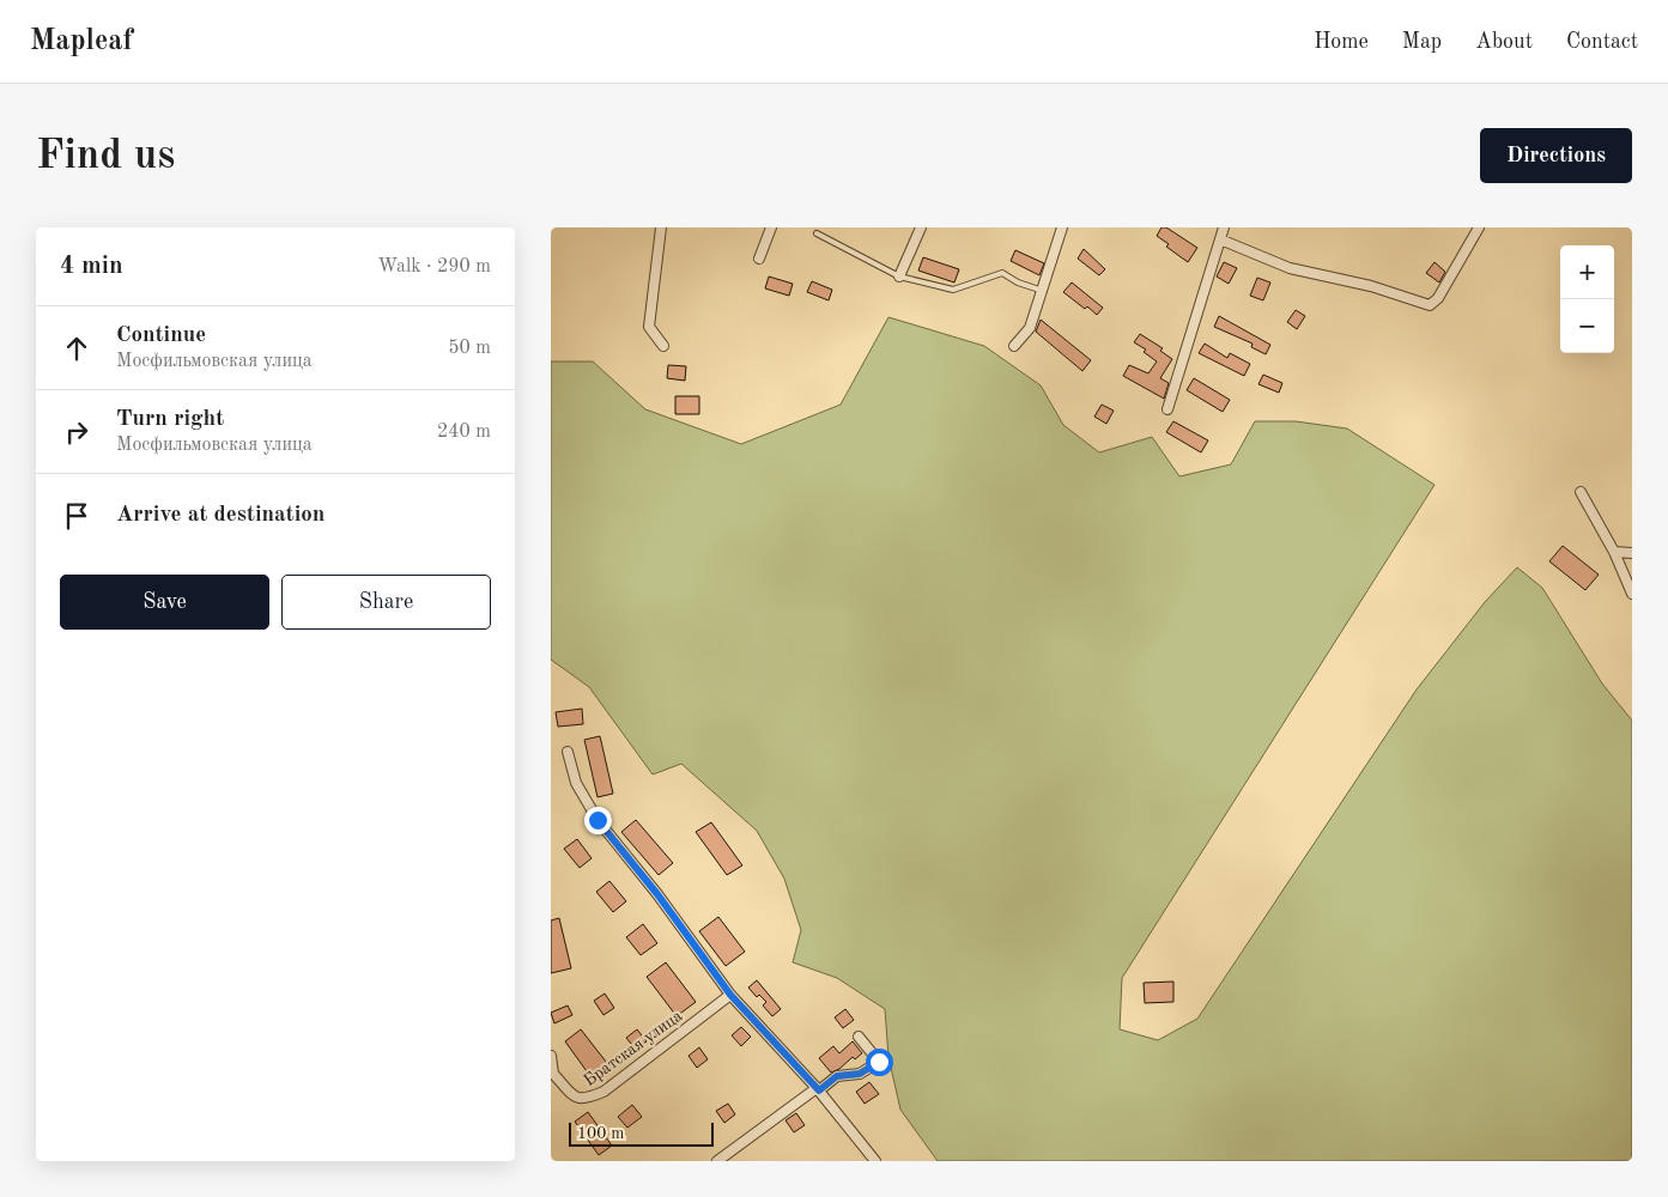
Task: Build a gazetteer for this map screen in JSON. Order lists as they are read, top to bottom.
{
  "streets": {
    "street": ["Братская улица"]
  },
  "scale_bar": "100 m",
  "page": {
    "header": "Mapleaf",
    "nav": [
      "Home",
      "Map",
      "About",
      "Contact"
    ],
    "buttons": [
      "Directions",
      ["Save", "Share"]
    ],
    "title": "Find us",
    "heading": ["4 min", "Walk · 290 m"],
    "map_buttons": ["+", "−"],
    "list": [
      ["Continue", "Мосфильмовская улица", "50 m"],
      ["Turn right", "Мосфильмовская улица", "240 m"],
      "Arrive at destination"
    ],
    "scale": "100 m"
  }
}
